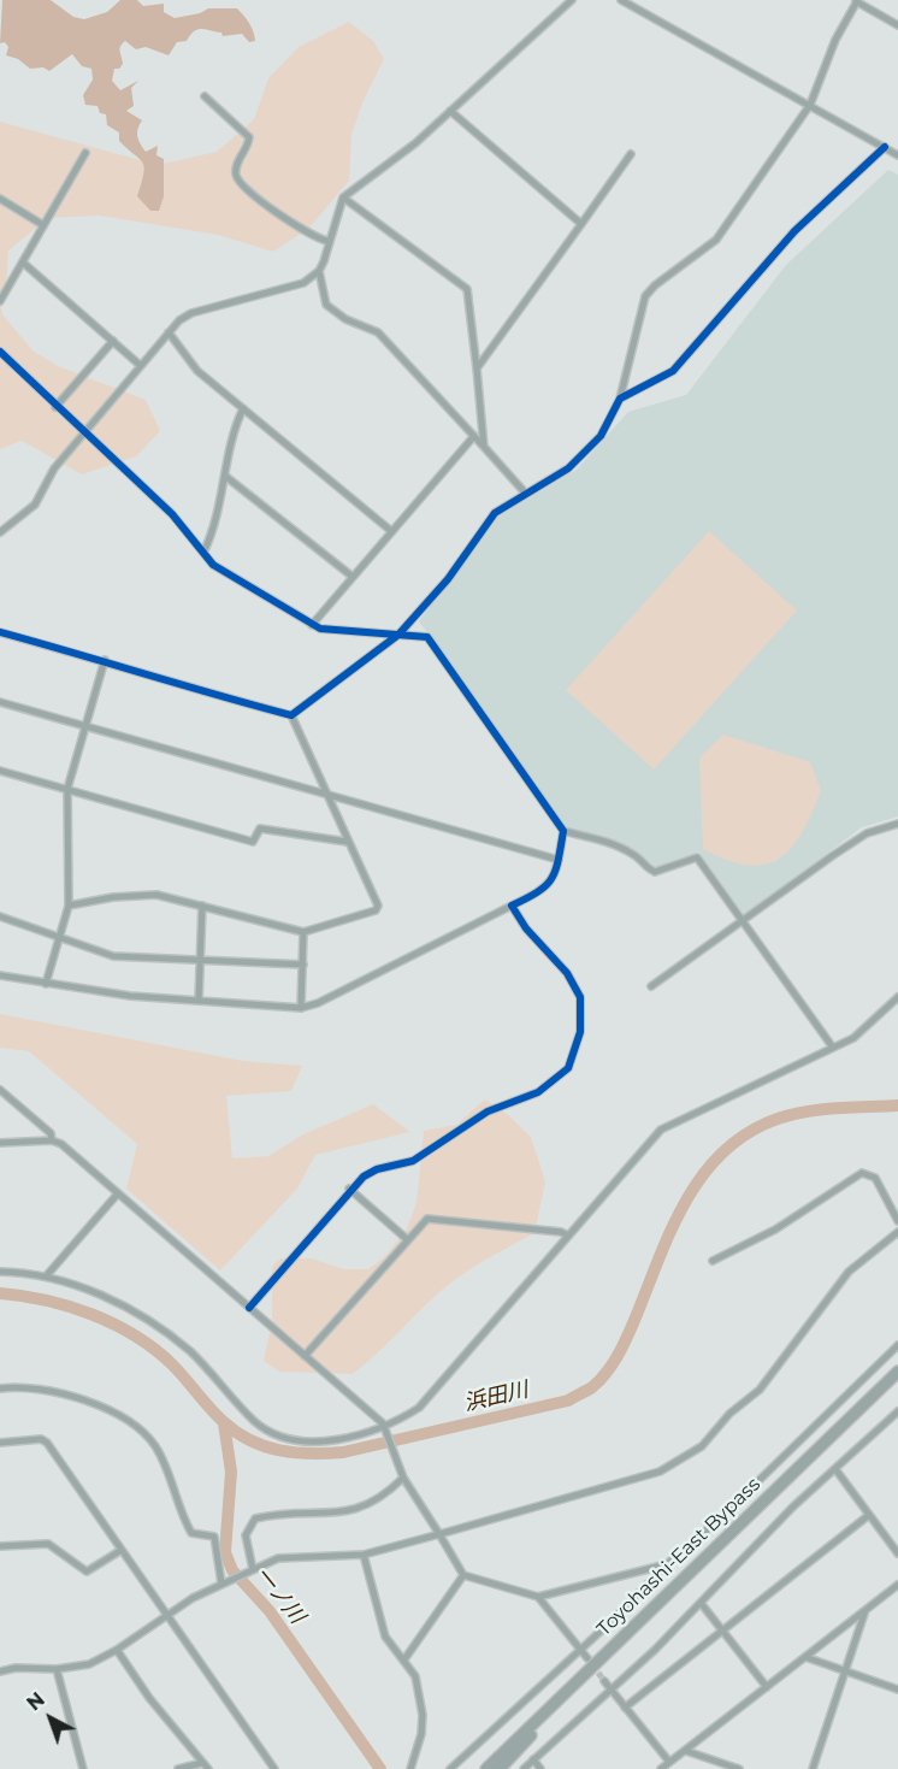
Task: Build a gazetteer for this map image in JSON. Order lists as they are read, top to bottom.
{
  "streets": {
    "highway": ["Toyohashi-East Bypass"]
  },
  "water": ["浜田川", "一ノ川"],
  "north": "top left"
}
